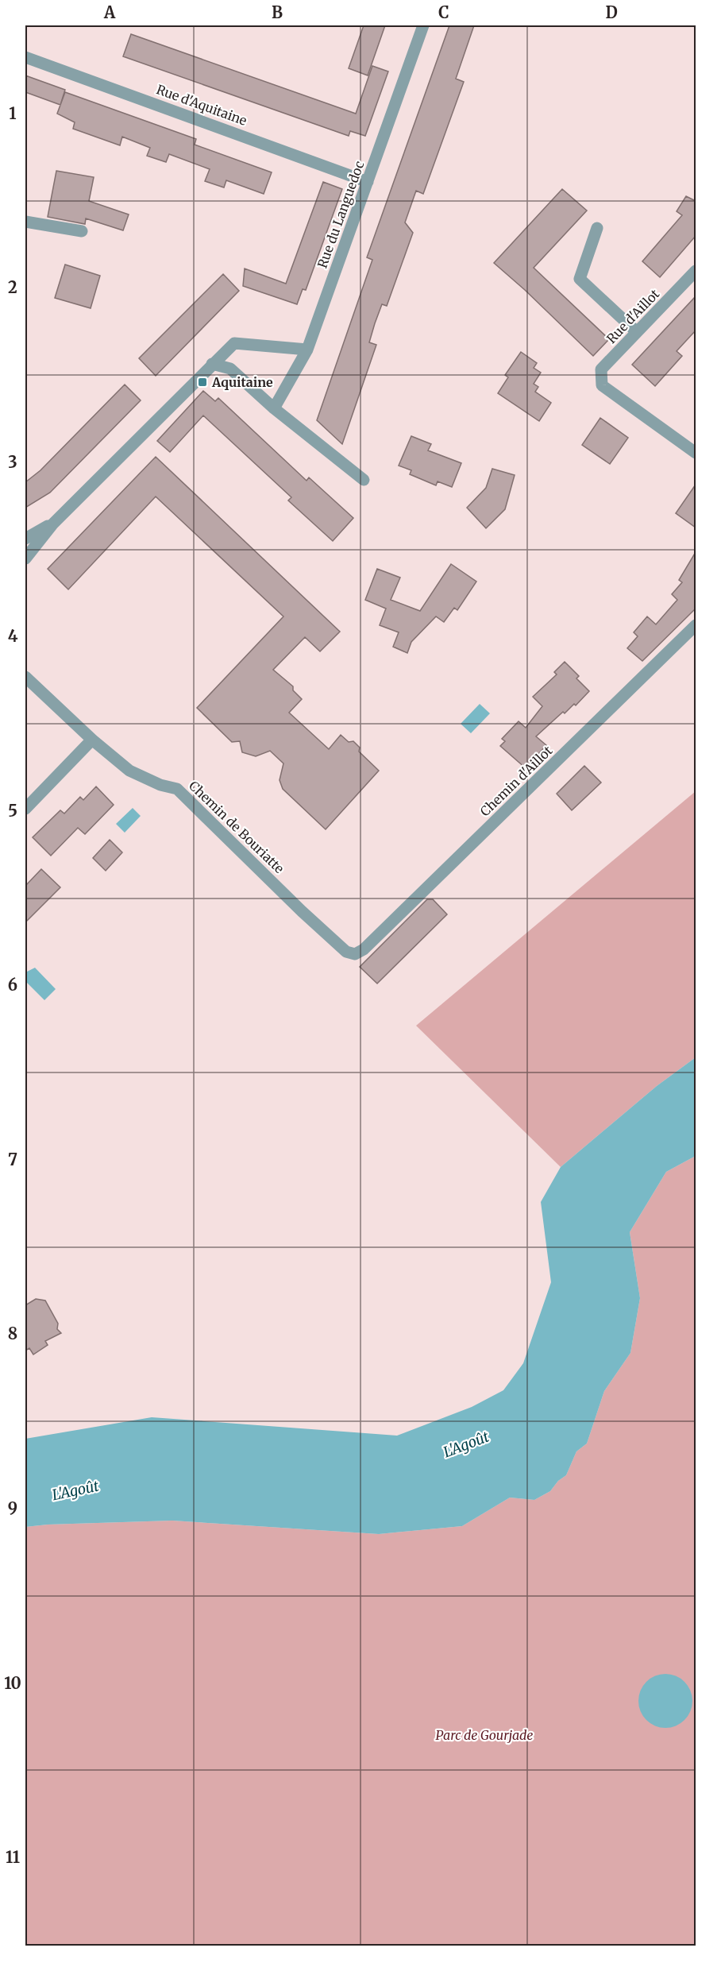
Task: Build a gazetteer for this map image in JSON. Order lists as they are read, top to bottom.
{
  "streets": {
    "street": [
      "Rue d'Aquitaine",
      "Rue du Languedoc",
      "Rue d'Aillot",
      "Chemin d'Aillot",
      "Chemin de Bouriatte"
    ]
  },
  "crossings": [
    ["Rue d'Aquitaine", "Rue du Languedoc"],
    ["Chemin d'Aillot", "Chemin de Bouriatte"]
  ],
  "water": ["L'Agoût"],
  "parks": ["Parc de Gourjade"],
  "places": {
    "transit": ["Aquitaine"]
  },
  "grid": {
    "columns": [
      "A",
      "B",
      "C",
      "D"
    ],
    "rows": [
      "1",
      "2",
      "3",
      "4",
      "5",
      "6",
      "7",
      "8",
      "9",
      "10",
      "11"
    ]
  }
}
